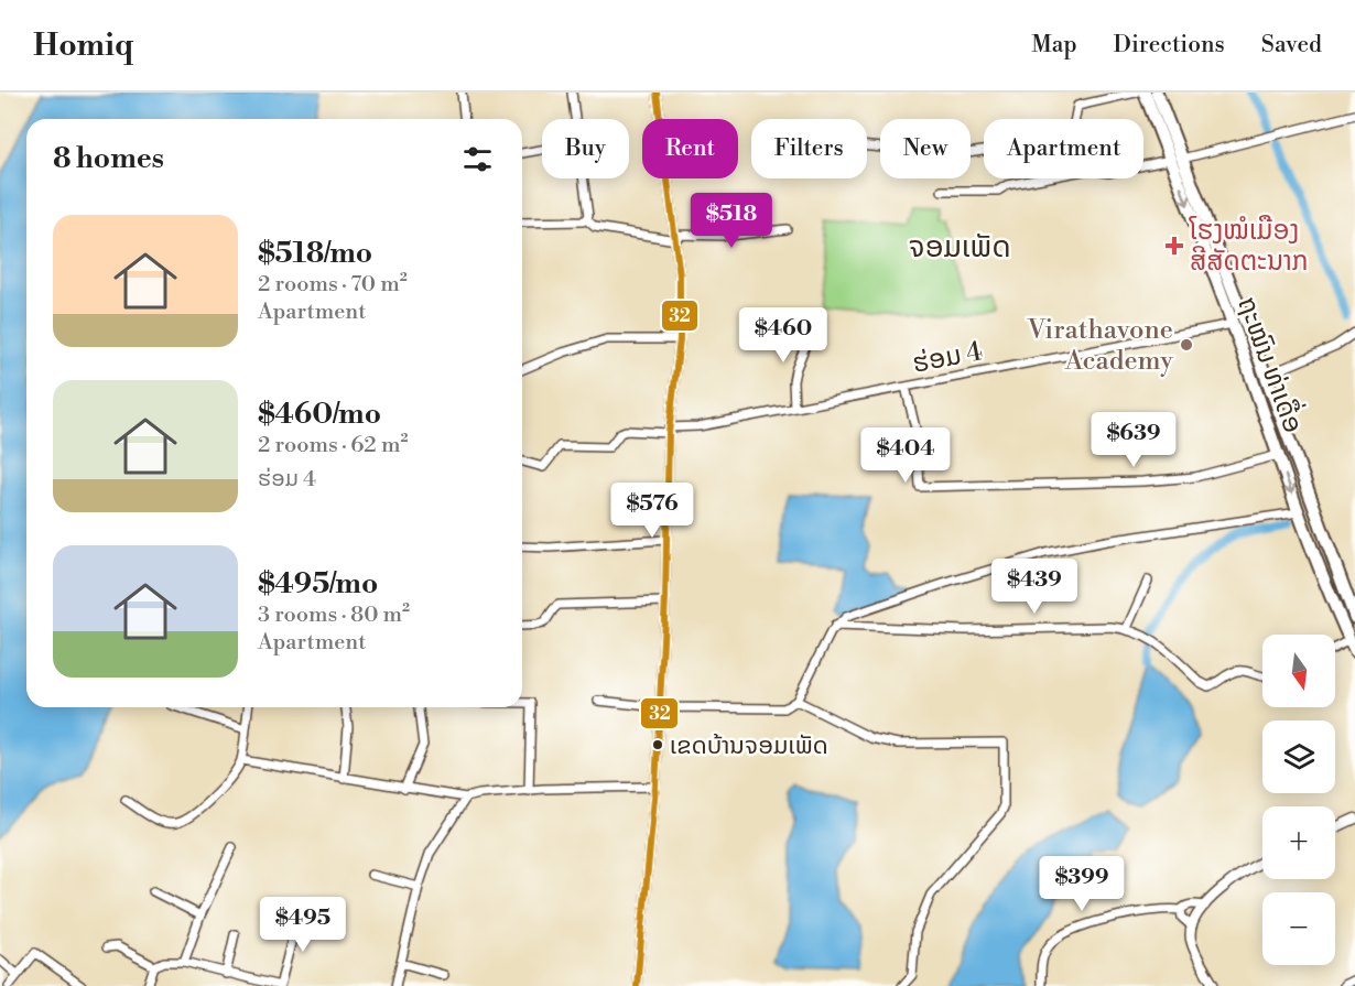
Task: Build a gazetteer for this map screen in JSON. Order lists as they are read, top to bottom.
{
  "streets": {
    "main road": ["ຖະໝົນ ທ່າເດື່ອ"],
    "street": ["ຮ່ອມ 4"]
  },
  "crossings": [
    ["ຮ່ອມ 4", "ຖະໝົນ ທ່າເດື່ອ"]
  ],
  "districts": ["ຈອມເພັດ"],
  "places": {
    "health": ["ໂຮງໝໍເມືອງ ສີສັດຕະນາກ"],
    "other": ["Virathavone Academy", "ເຂດບ້ານຈອມເພັດ"]
  },
  "lines": ["transit line 32"],
  "north": "bottom",
  "page": {
    "header": "Homiq",
    "nav": ["Map", "Directions", "Saved"],
    "chip": [
      "Buy",
      "Rent",
      "Filters",
      "New",
      "Apartment"
    ],
    "heading": "8 homes",
    "price": [
      "$518",
      "$460",
      "$639",
      "$404",
      "$576",
      "$439",
      "$399",
      "$495"
    ],
    "list": [
      {
        "name": "$518/mo",
        "note": "2 rooms · 70 m² · Apartment"
      },
      {
        "name": "$460/mo",
        "note": "2 rooms · 62 m² · ຮ່ອມ 4"
      },
      {
        "name": "$495/mo",
        "note": "3 rooms · 80 m² · Apartment"
      }
    ],
    "map_buttons": ["+", "−"]
  }
}
